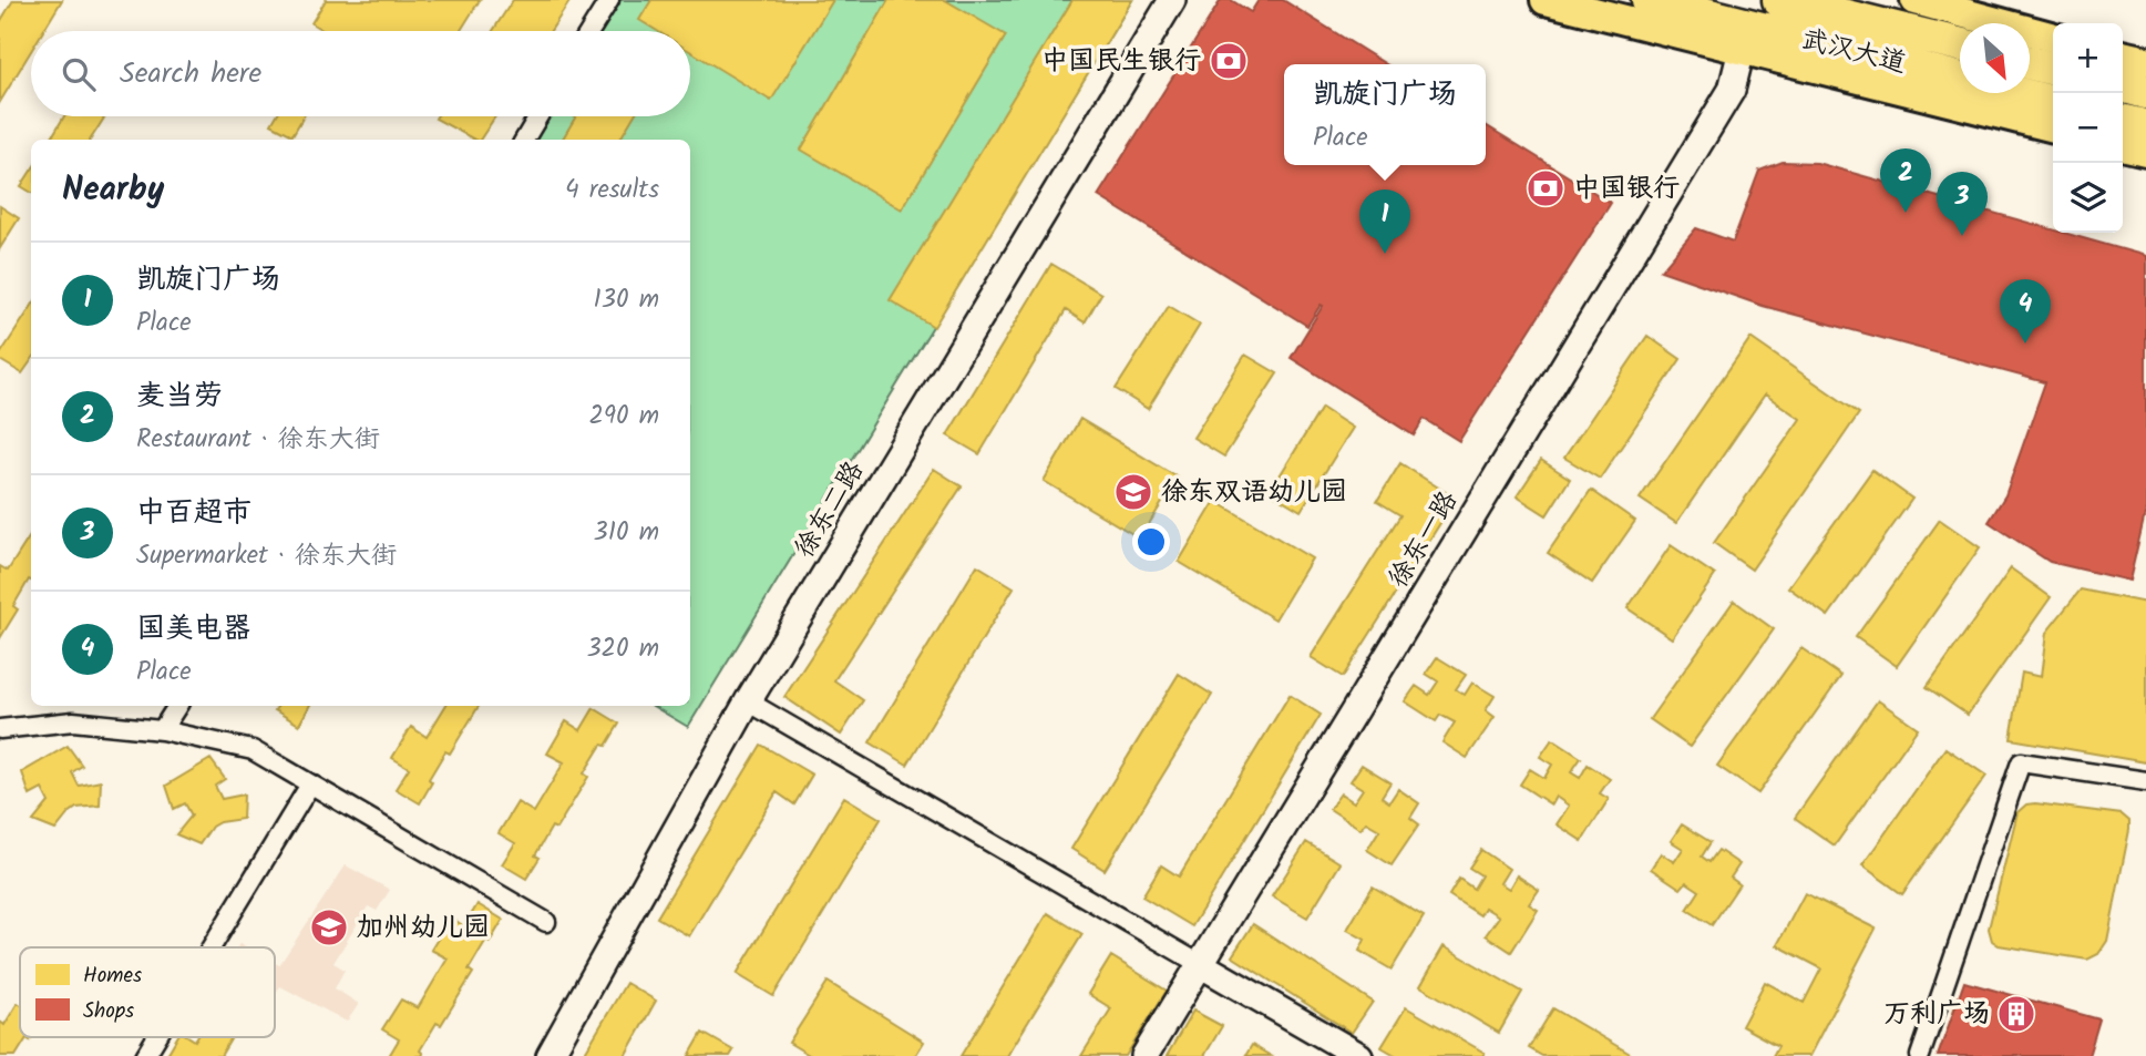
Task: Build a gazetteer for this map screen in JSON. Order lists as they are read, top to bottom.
{
  "streets": {
    "highway": ["武汉大道"],
    "street": ["徐东二路", "徐东一路"]
  },
  "places": {
    "bank": ["中国民生银行", "中国银行"],
    "school or university": ["徐东双语幼儿园", "加州幼儿园"],
    "building": ["万利广场"]
  },
  "legend": ["Homes", "Shops"],
  "north": "bottom right",
  "page": {
    "map_buttons": ["+", "−"],
    "search": "Search here",
    "popup": ["凯旋门广场", "Place"],
    "heading": ["Nearby", "4 results"],
    "pins": [
      "2",
      "3",
      "1",
      "4"
    ],
    "list": [
      {
        "mark": "1",
        "name": "凯旋门广场",
        "note": "Place",
        "value": "130 m"
      },
      {
        "mark": "2",
        "name": "麦当劳",
        "note": "Restaurant · 徐东大街",
        "value": "290 m"
      },
      {
        "mark": "3",
        "name": "中百超市",
        "note": "Supermarket · 徐东大街",
        "value": "310 m"
      },
      {
        "mark": "4",
        "name": "国美电器",
        "note": "Place",
        "value": "320 m"
      }
    ]
  }
}
